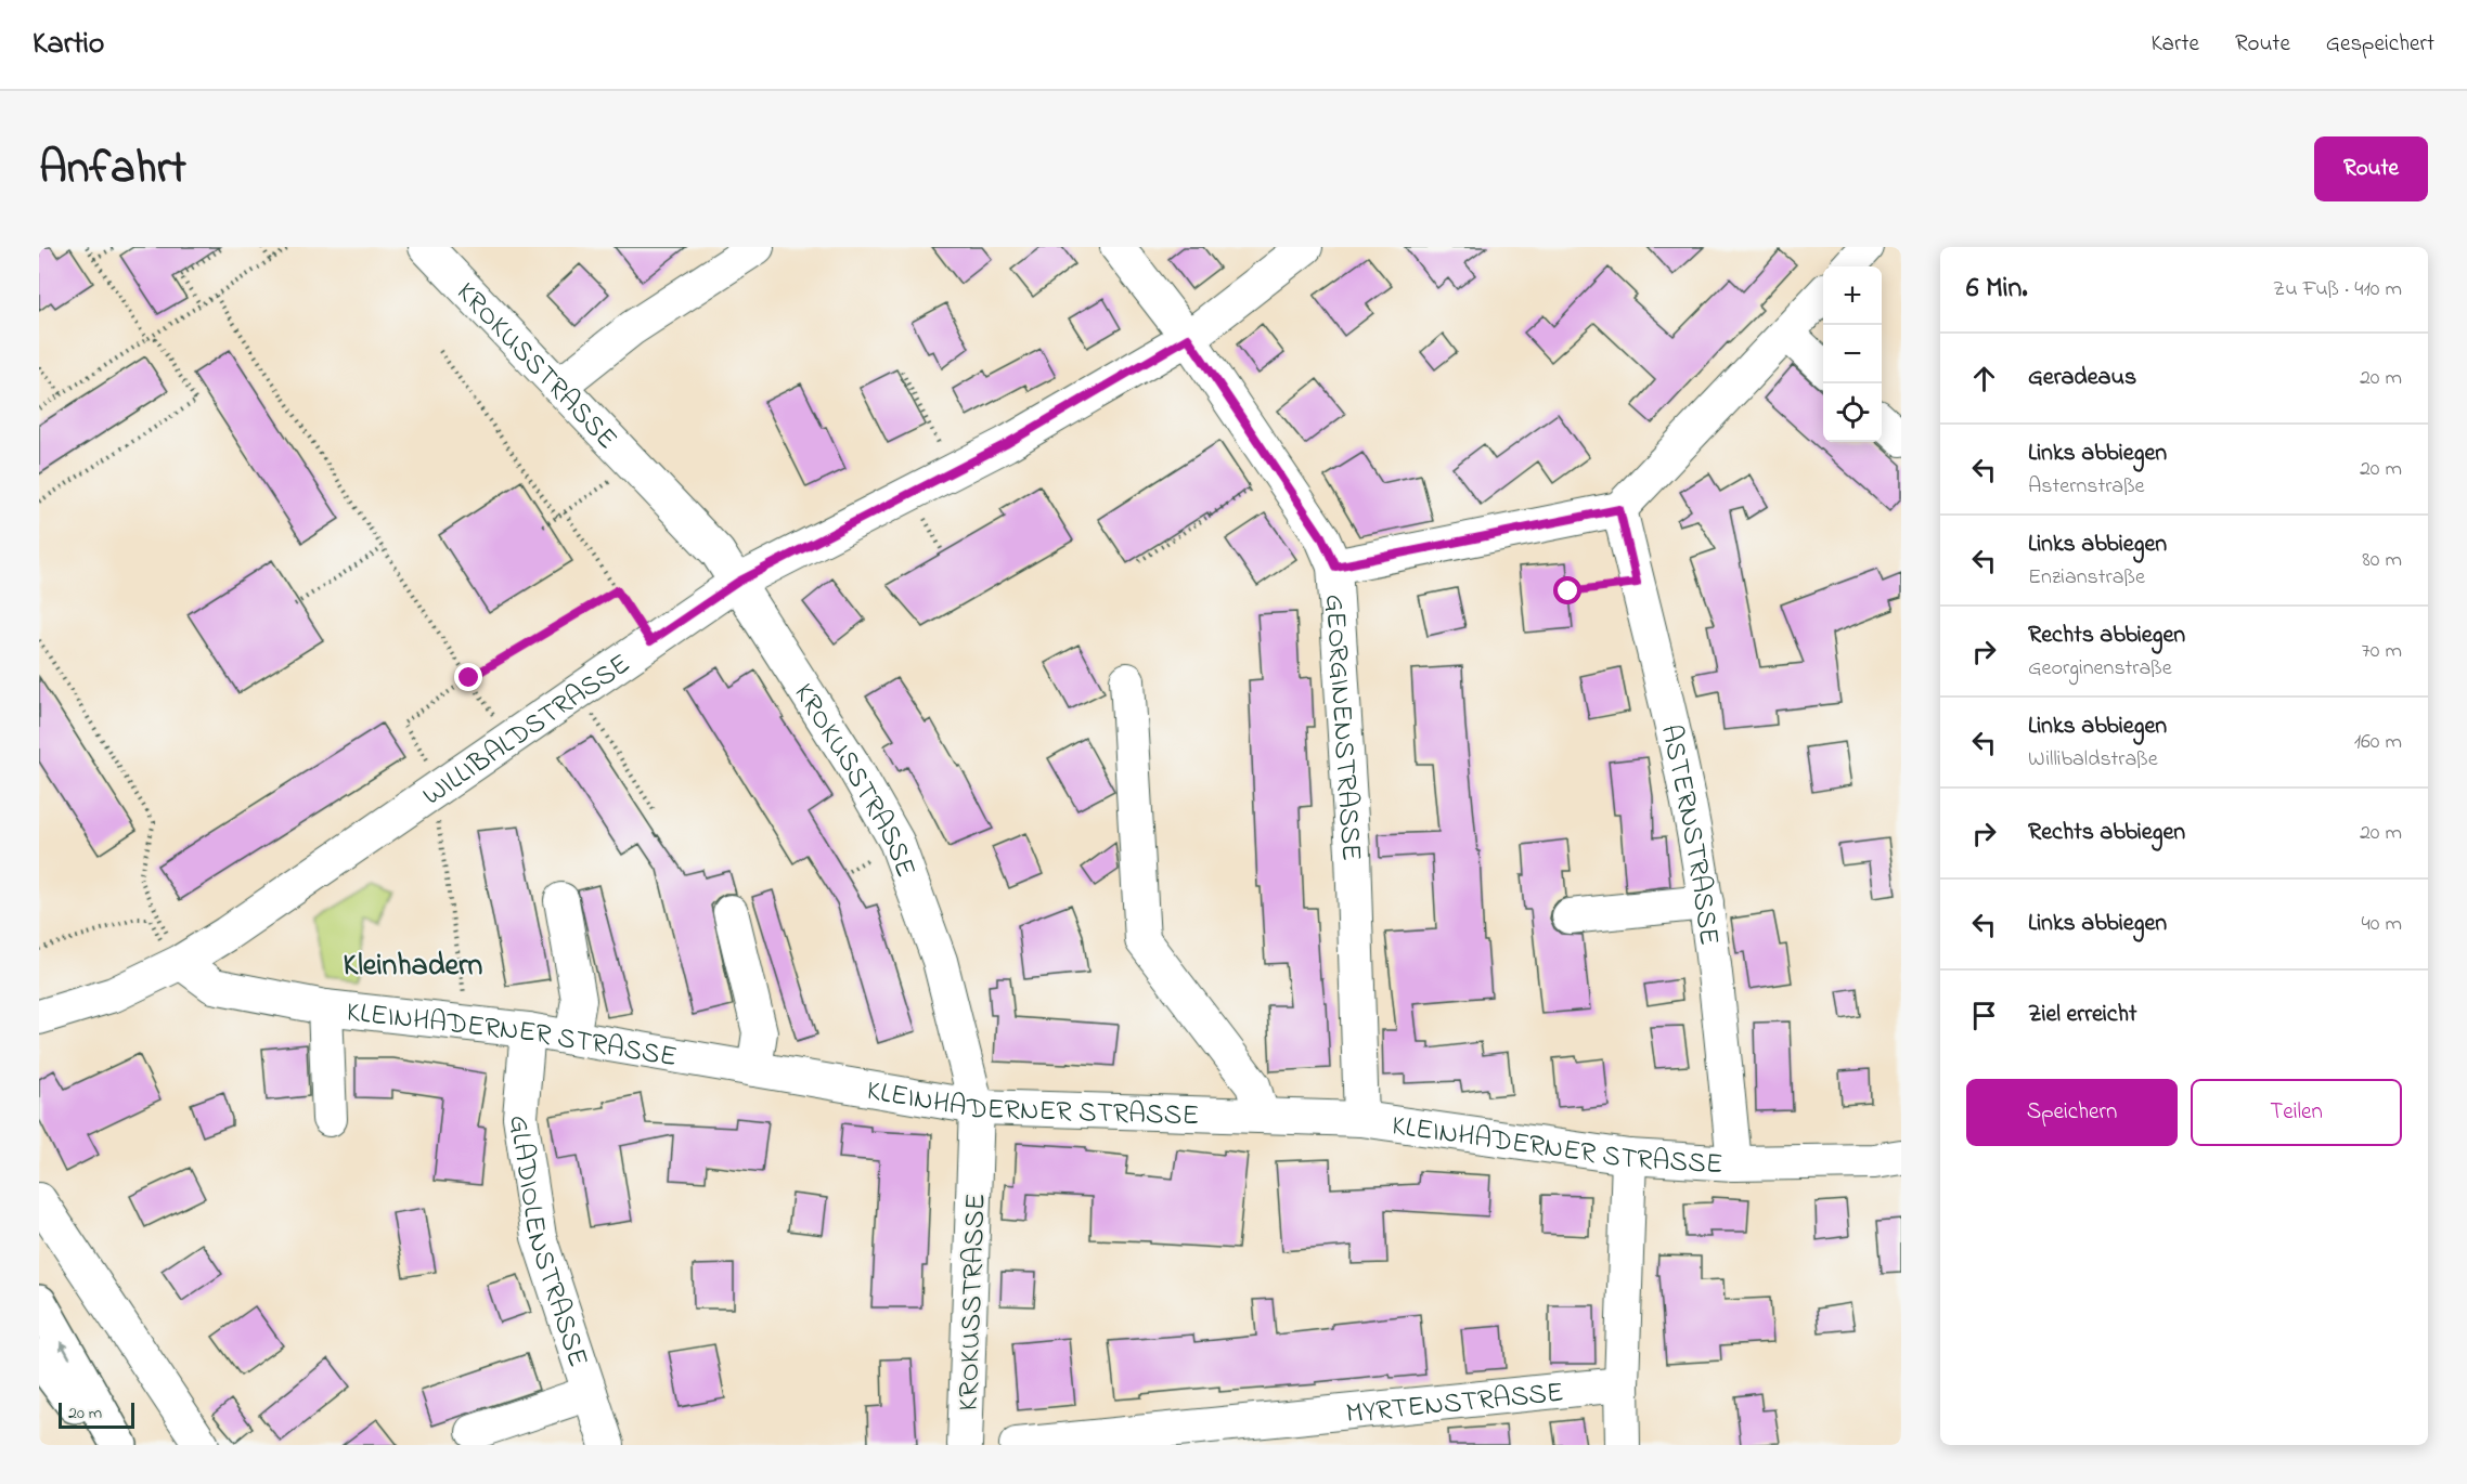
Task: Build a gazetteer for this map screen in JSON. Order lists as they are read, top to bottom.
{
  "streets": {
    "street": [
      "KROKUSSTRASSE",
      "GEORGINENSTRASSE",
      "WILLIBALDSTRASSE",
      "ASTERNSTRASSE",
      "KLEINHADERNER STRASSE",
      "GLADIOLENSTRASSE",
      "MYRTENSTRASSE"
    ]
  },
  "crossings": [
    ["KROKUSSTRASSE", "WILLIBALDSTRASSE"],
    ["KROKUSSTRASSE", "KLEINHADERNER STRASSE"],
    ["GEORGINENSTRASSE", "WILLIBALDSTRASSE"],
    ["GEORGINENSTRASSE", "KLEINHADERNER STRASSE"],
    ["WILLIBALDSTRASSE", "KLEINHADERNER STRASSE"],
    ["ASTERNSTRASSE", "KLEINHADERNER STRASSE"],
    ["KLEINHADERNER STRASSE", "GLADIOLENSTRASSE"]
  ],
  "districts": ["Kleinhadern"],
  "scale_bar": "20 m",
  "page": {
    "header": "Kartio",
    "nav": ["Karte", "Route", "Gespeichert"],
    "title": "Anfahrt",
    "buttons": [
      "Route",
      ["Speichern", "Teilen"]
    ],
    "heading": ["6 Min.", "Zu Fuß · 410 m"],
    "map_buttons": ["+", "−"],
    "list": [
      ["Geradeaus", "20 m"],
      ["Links abbiegen", "Asternstraße", "20 m"],
      ["Links abbiegen", "Enzianstraße", "80 m"],
      ["Rechts abbiegen", "Georginenstraße", "70 m"],
      ["Links abbiegen", "Willibaldstraße", "160 m"],
      ["Rechts abbiegen", "20 m"],
      ["Links abbiegen", "40 m"],
      "Ziel erreicht"
    ],
    "scale": "20 m"
  }
}
